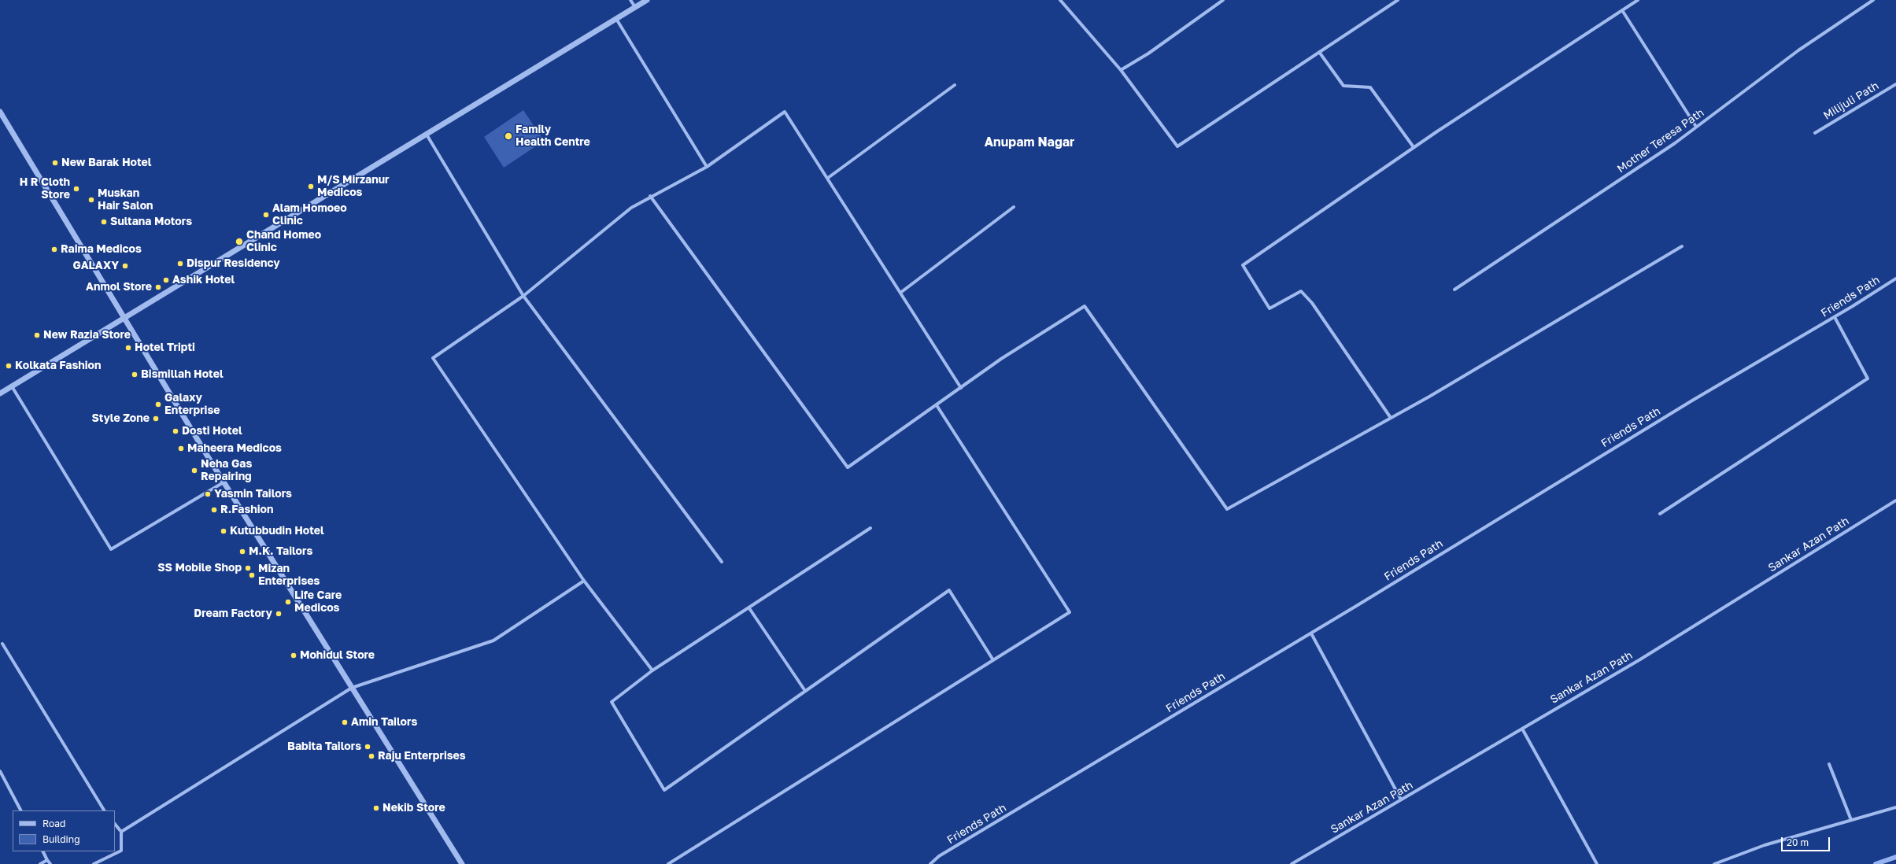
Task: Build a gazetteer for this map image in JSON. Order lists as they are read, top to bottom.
{
  "streets": {
    "street": [
      "Milijuli Path",
      "Mother Teresa Path",
      "Friends Path",
      "Sankar Azan Path"
    ]
  },
  "districts": ["Anupam Nagar"],
  "places": [
    "Family Health Centre",
    "New Barak Hotel",
    "M/S Mirzanur Medicos",
    "H R Cloth Store",
    "Muskan Hair Salon",
    "Alam Homoeo Clinic",
    "Sultana Motors",
    "Chand Homeo Clinic",
    "Raima Medicos",
    "Dispur Residency",
    "GALAXY",
    "Ashik Hotel",
    "Anmol Store",
    "New Razia Store",
    "Hotel Tripti",
    "Kolkata Fashion",
    "Bismillah Hotel",
    "Galaxy Enterprise",
    "Style Zone",
    "Dosti Hotel",
    "Maheera Medicos",
    "Neha Gas Repairing",
    "Yasmin Tailors",
    "R.Fashion",
    "Kutubbudin Hotel",
    "M.K. Tailors",
    "SS Mobile Shop",
    "Mizan Enterprises",
    "Life Care Medicos",
    "Dream Factory",
    "Mohidul Store",
    "Amin Tailors",
    "Babita Tailors",
    "Raju Enterprises",
    "Nekib Store"
  ],
  "legend": ["Road", "Building"],
  "scale_bar": "20 m"
}
